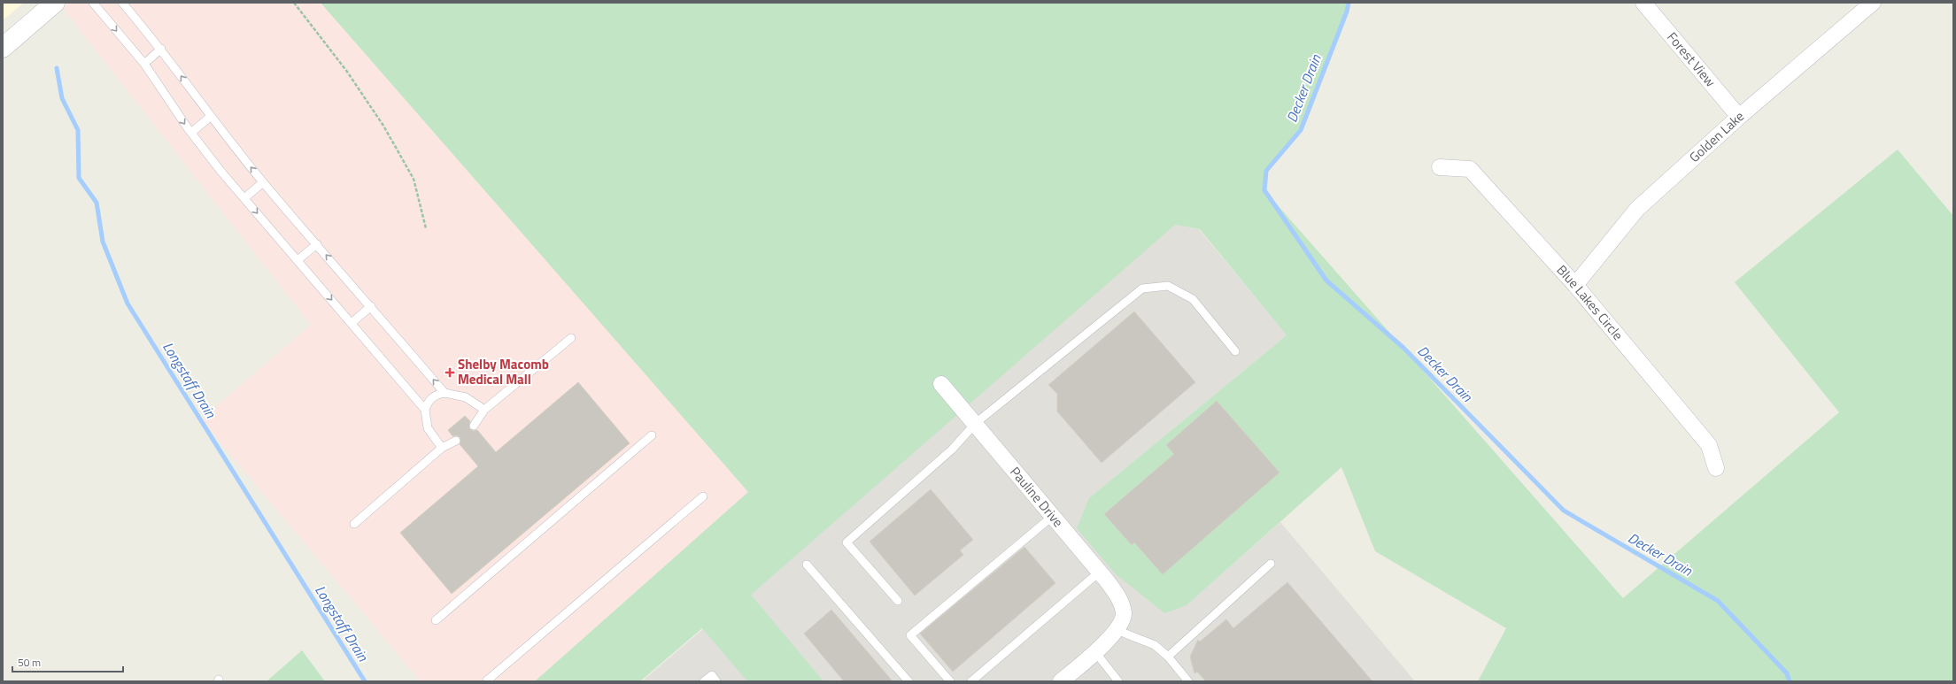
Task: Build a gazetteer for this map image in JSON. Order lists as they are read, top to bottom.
{
  "streets": {
    "street": [
      "Forest View",
      "Golden Lake",
      "Blue Lakes Circle",
      "Pauline Drive"
    ]
  },
  "crossings": [
    ["Forest View", "Golden Lake"],
    ["Golden Lake", "Blue Lakes Circle"]
  ],
  "water": ["Decker Drain", "Longstaff Drain"],
  "places": {
    "health": ["Shelby Macomb Medical Mall"]
  },
  "scale_bar": "50 m"
}
